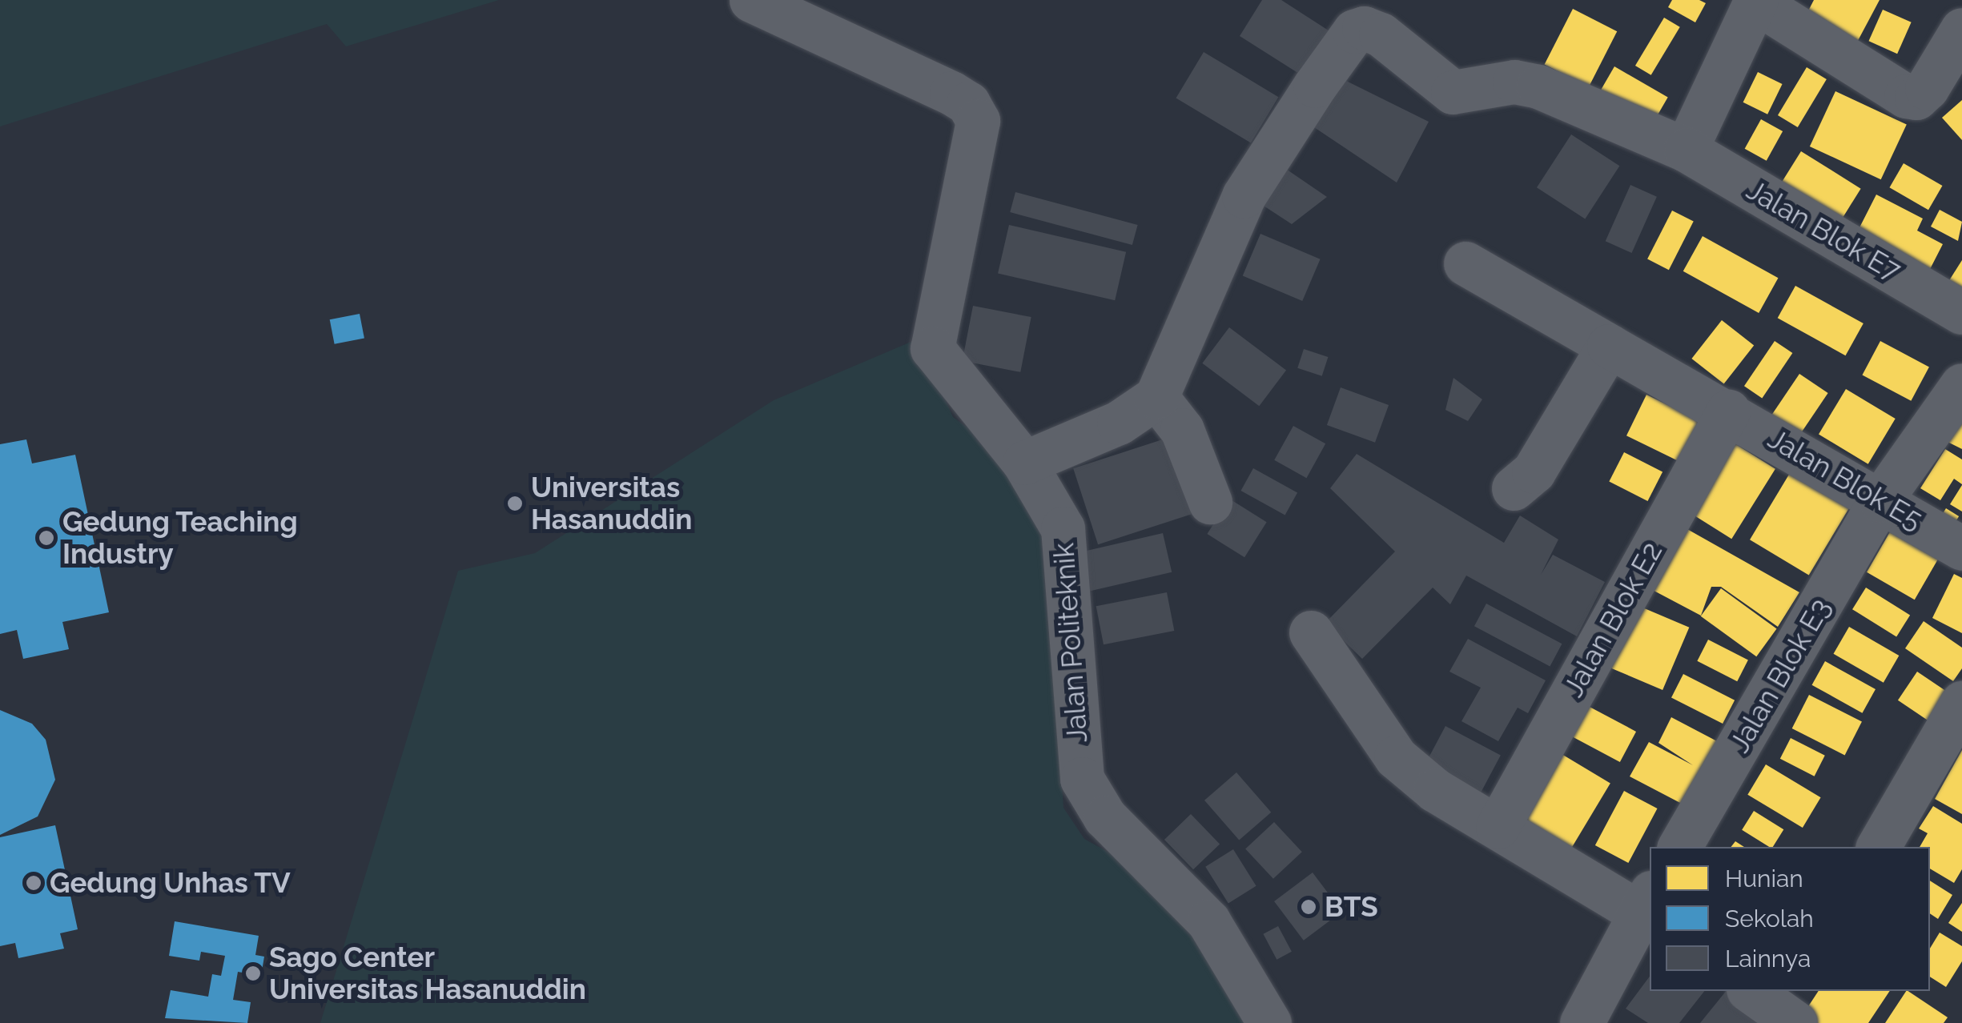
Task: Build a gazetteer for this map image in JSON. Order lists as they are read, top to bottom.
{
  "streets": {
    "street": [
      "Jalan Blok E7",
      "Jalan Blok E5",
      "Jalan Blok E2",
      "Jalan Politeknik",
      "Jalan Blok E3"
    ]
  },
  "crossings": [
    ["Jalan Blok E5", "Jalan Blok E2"],
    ["Jalan Blok E5", "Jalan Blok E3"]
  ],
  "places": [
    "Universitas Hasanuddin",
    "Gedung Teaching Industry",
    "Gedung Unhas TV",
    "BTS",
    "Sago Center Universitas Hasanuddin"
  ],
  "legend": ["Hunian", "Sekolah", "Lainnya"]
}
